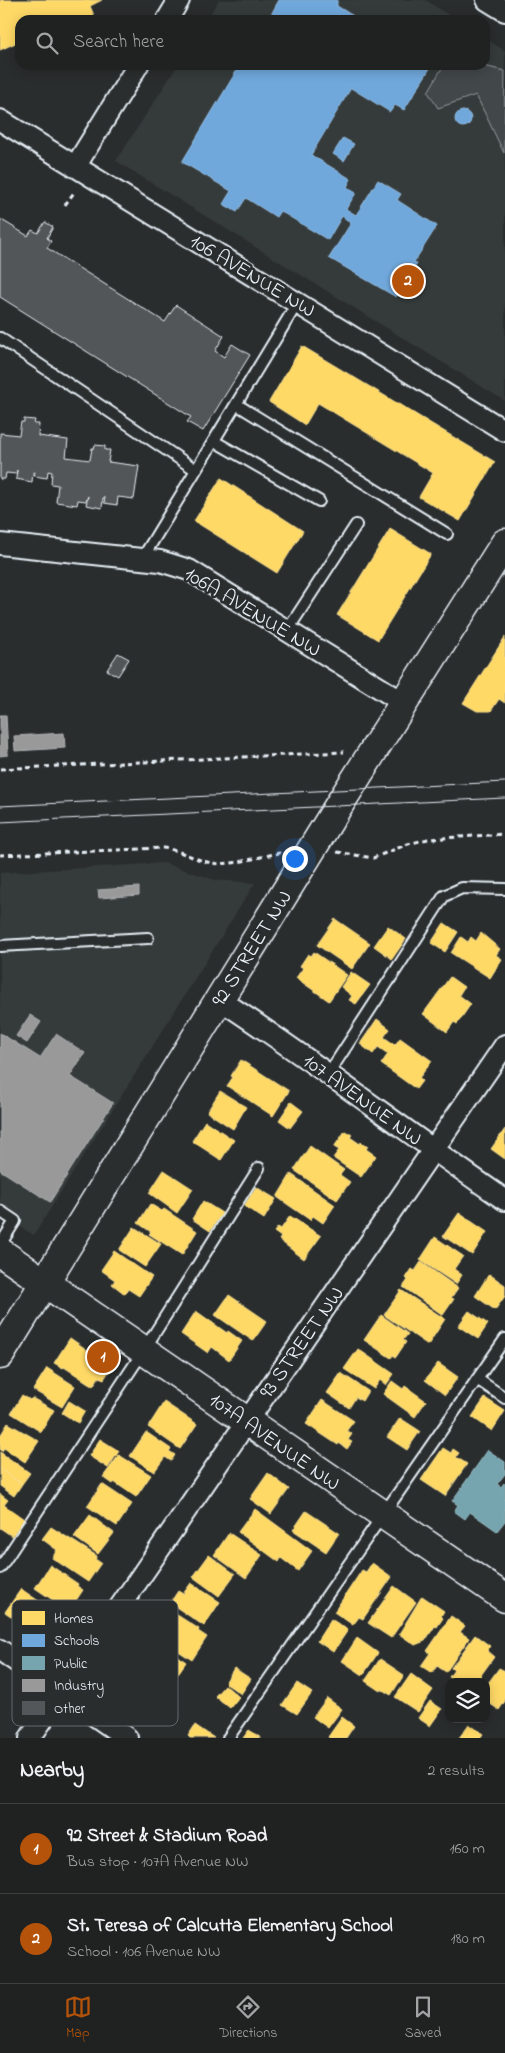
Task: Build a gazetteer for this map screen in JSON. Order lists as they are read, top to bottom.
{
  "streets": {
    "street": [
      "106 AVENUE NW",
      "106A AVENUE NW",
      "92 STREET NW",
      "107 AVENUE NW",
      "93 STREET NW",
      "107A AVENUE NW"
    ]
  },
  "crossings": [
    ["106A AVENUE NW", "92 STREET NW"],
    ["92 STREET NW", "107 AVENUE NW"],
    ["92 STREET NW", "107A AVENUE NW"],
    ["107 AVENUE NW", "93 STREET NW"],
    ["93 STREET NW", "107A AVENUE NW"]
  ],
  "legend": [
    "Homes",
    "Schools",
    "Public",
    "Industry",
    "Other"
  ],
  "page": {
    "search": "Search here",
    "pins": ["2", "1"],
    "heading": ["Nearby", "2 results"],
    "list": [
      {
        "mark": "1",
        "name": "92 Street & Stadium Road",
        "note": "Bus stop · 107A Avenue NW",
        "value": "160 m"
      },
      {
        "mark": "2",
        "name": "St. Teresa of Calcutta Elementary School",
        "note": "School · 106 Avenue NW",
        "value": "180 m"
      }
    ],
    "nav": ["Map", "Directions", "Saved"]
  }
}
